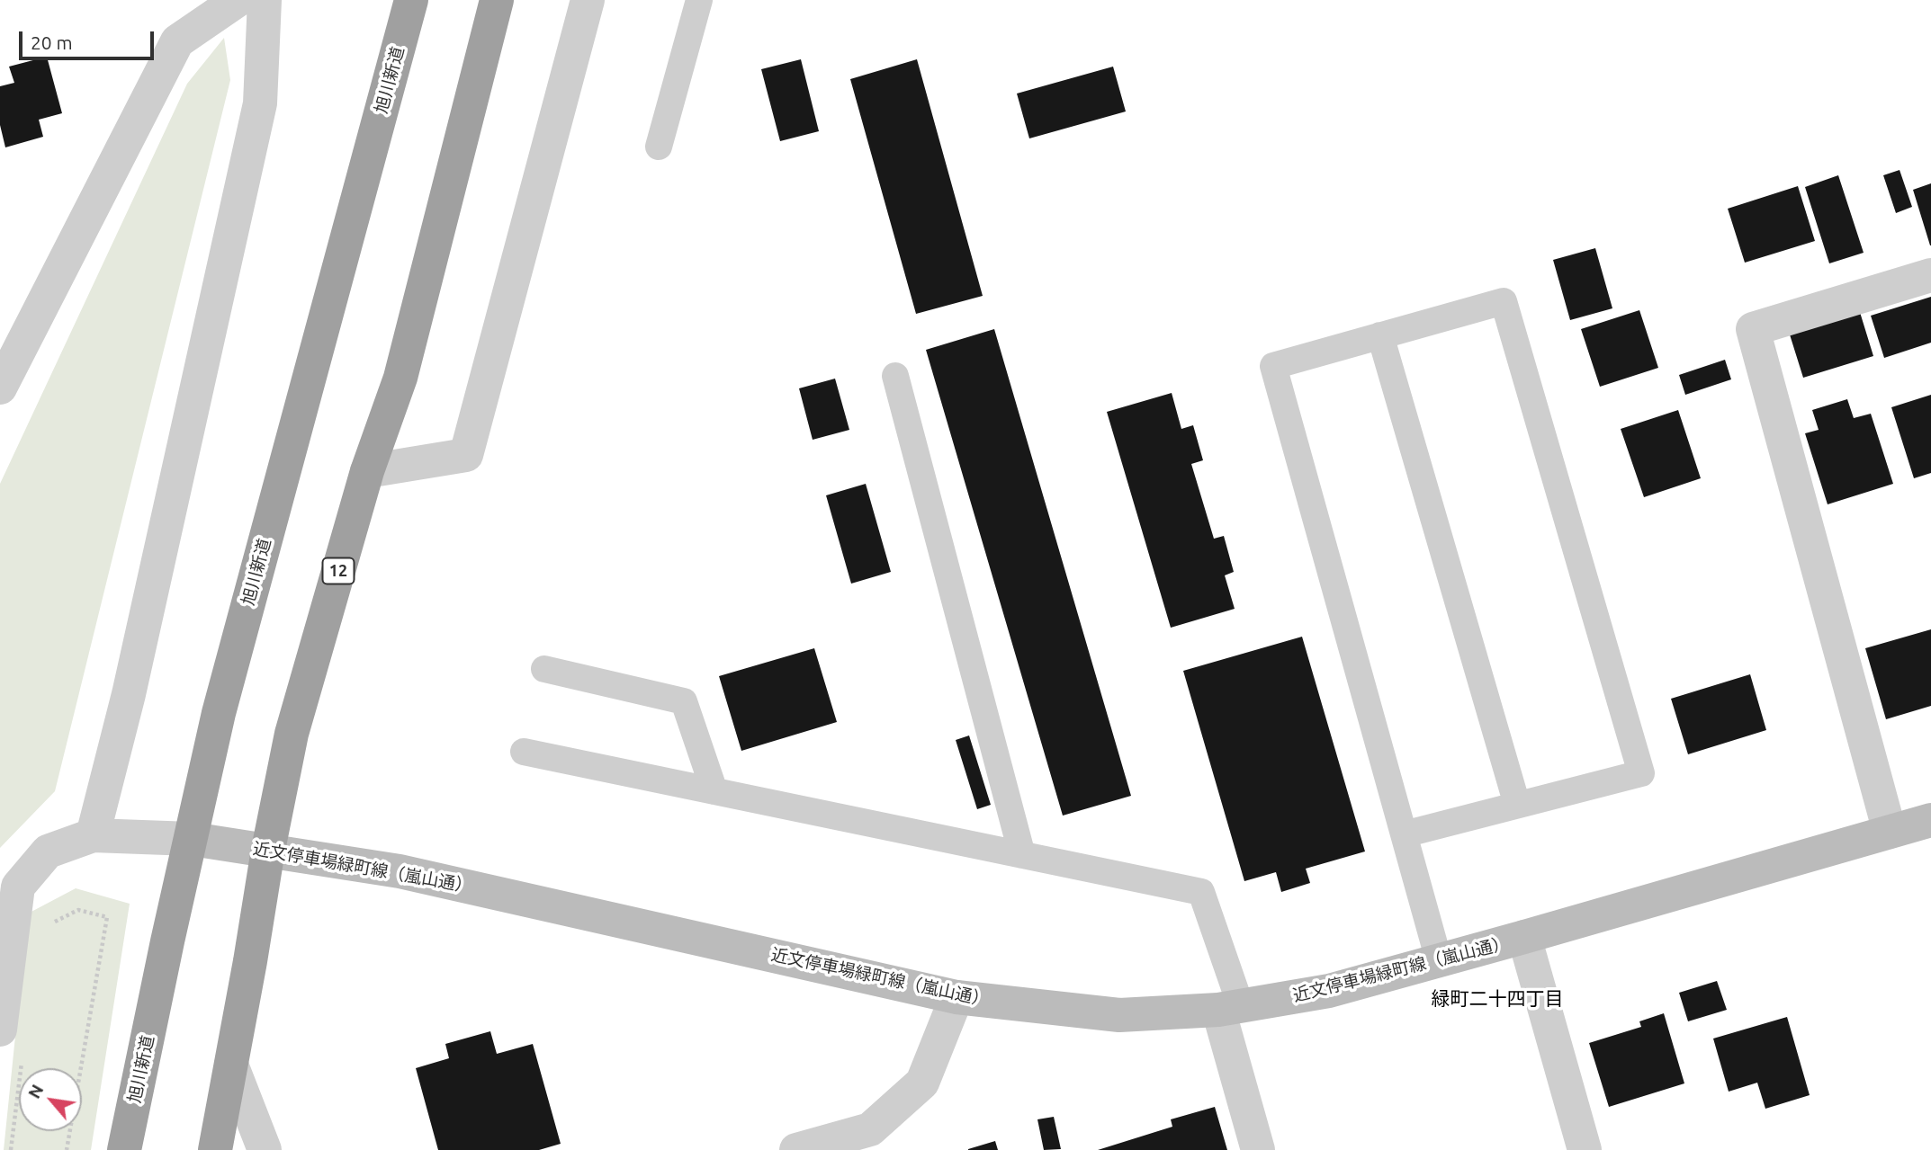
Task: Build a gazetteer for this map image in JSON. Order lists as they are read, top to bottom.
{
  "streets": {
    "highway": ["旭川新道", "12"],
    "main road": ["近文停車場緑町線（嵐山通）"]
  },
  "crossings": [
    ["旭川新道", "近文停車場緑町線（嵐山通）"],
    ["12", "近文停車場緑町線（嵐山通）"]
  ],
  "districts": ["緑町二十四丁目"],
  "scale_bar": "20 m",
  "north": "top left"
}
